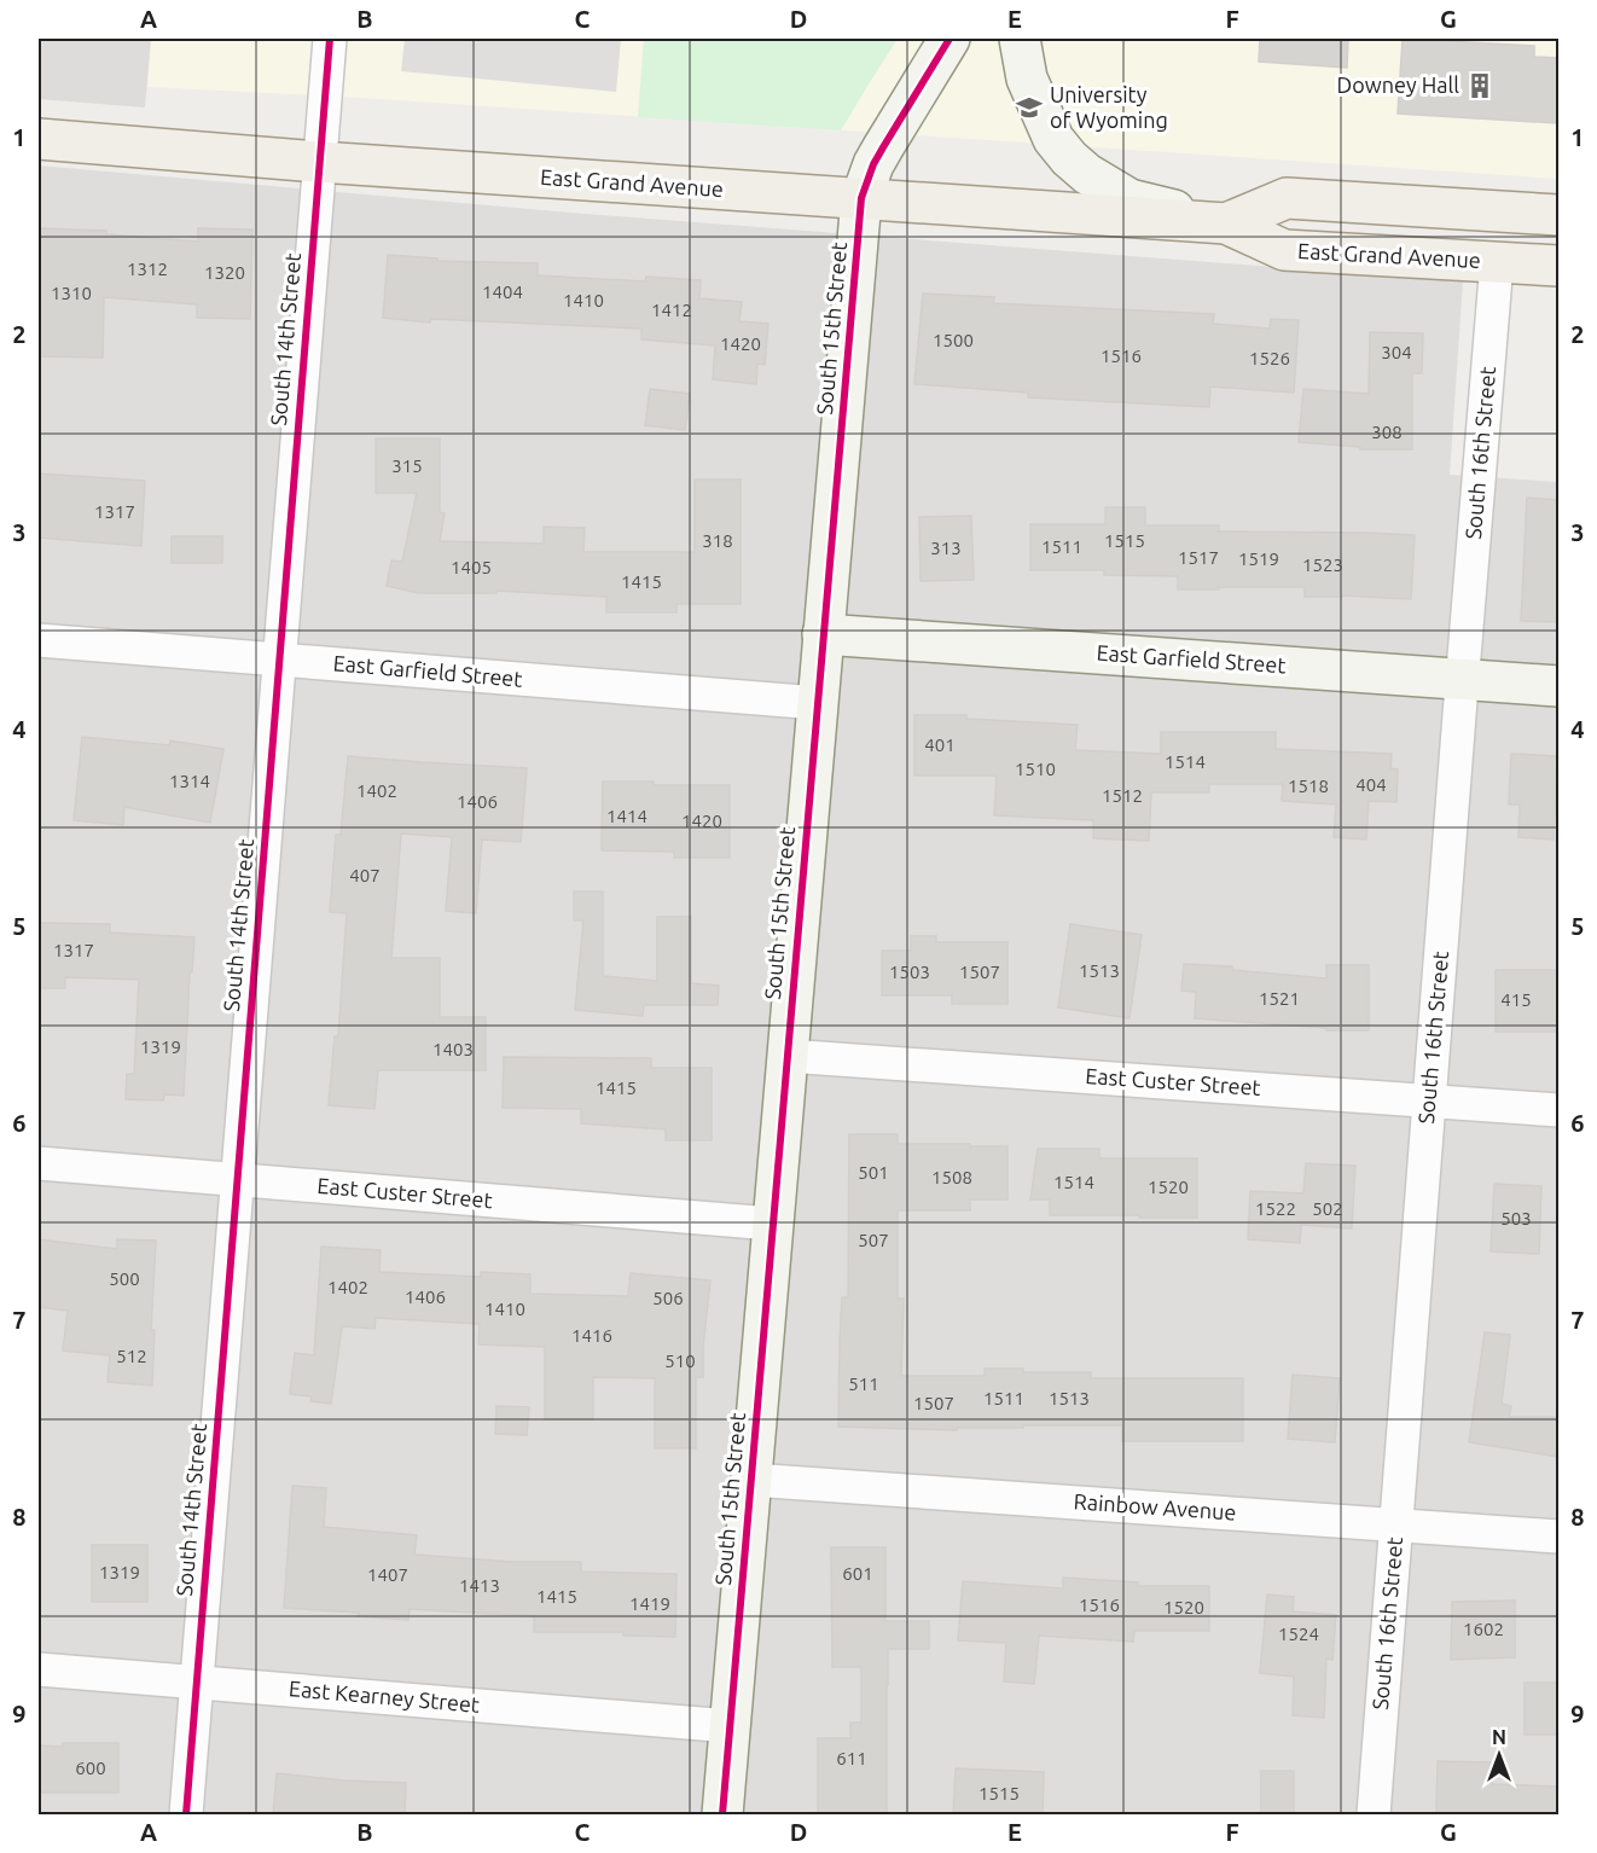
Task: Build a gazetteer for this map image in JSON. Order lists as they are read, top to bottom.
{
  "streets": {
    "main road": ["East Grand Avenue", "South 15th Street", "East Garfield Street"],
    "street": [
      "South 14th Street",
      "South 16th Street",
      "East Custer Street",
      "Rainbow Avenue",
      "East Kearney Street"
    ]
  },
  "crossings": [
    ["East Grand Avenue", "South 15th Street"],
    ["East Grand Avenue", "South 14th Street"],
    ["East Grand Avenue", "South 16th Street"],
    ["South 15th Street", "East Garfield Street"],
    ["South 15th Street", "East Custer Street"],
    ["South 15th Street", "Rainbow Avenue"],
    ["South 15th Street", "East Kearney Street"],
    ["South 14th Street", "East Garfield Street"],
    ["South 14th Street", "East Custer Street"],
    ["South 14th Street", "East Kearney Street"],
    ["South 16th Street", "East Garfield Street"],
    ["South 16th Street", "East Custer Street"],
    ["South 16th Street", "Rainbow Avenue"]
  ],
  "places": {
    "building": ["Downey Hall"],
    "school or university": ["University of Wyoming"]
  },
  "house_numbers": [
    "1312",
    "1320",
    "1404",
    "1310",
    "1410",
    "1412",
    "1500",
    "1420",
    "304",
    "1516",
    "1526",
    "308",
    "315",
    "1317",
    "318",
    "1515",
    "1511",
    "313",
    "1517",
    "1519",
    "1523",
    "1405",
    "1415",
    "401",
    "1514",
    "1510",
    "1314",
    "404",
    "1518",
    "1402",
    "1512",
    "1406",
    "1414",
    "1420",
    "407",
    "1317",
    "1513",
    "1503",
    "1507",
    "1521",
    "415",
    "1319",
    "1403",
    "1415",
    "501",
    "1508",
    "1514",
    "1520",
    "1522",
    "502",
    "503",
    "507",
    "500",
    "1402",
    "1406",
    "506",
    "1410",
    "1416",
    "512",
    "510",
    "511",
    "1511",
    "1513",
    "1507",
    "1319",
    "601",
    "1407",
    "1413",
    "1415",
    "1419",
    "1516",
    "1520",
    "1602",
    "1524",
    "611",
    "600",
    "1515"
  ],
  "north": "top",
  "grid": {
    "columns": [
      "A",
      "B",
      "C",
      "D",
      "E",
      "F",
      "G"
    ],
    "rows": [
      "1",
      "2",
      "3",
      "4",
      "5",
      "6",
      "7",
      "8",
      "9"
    ]
  }
}
